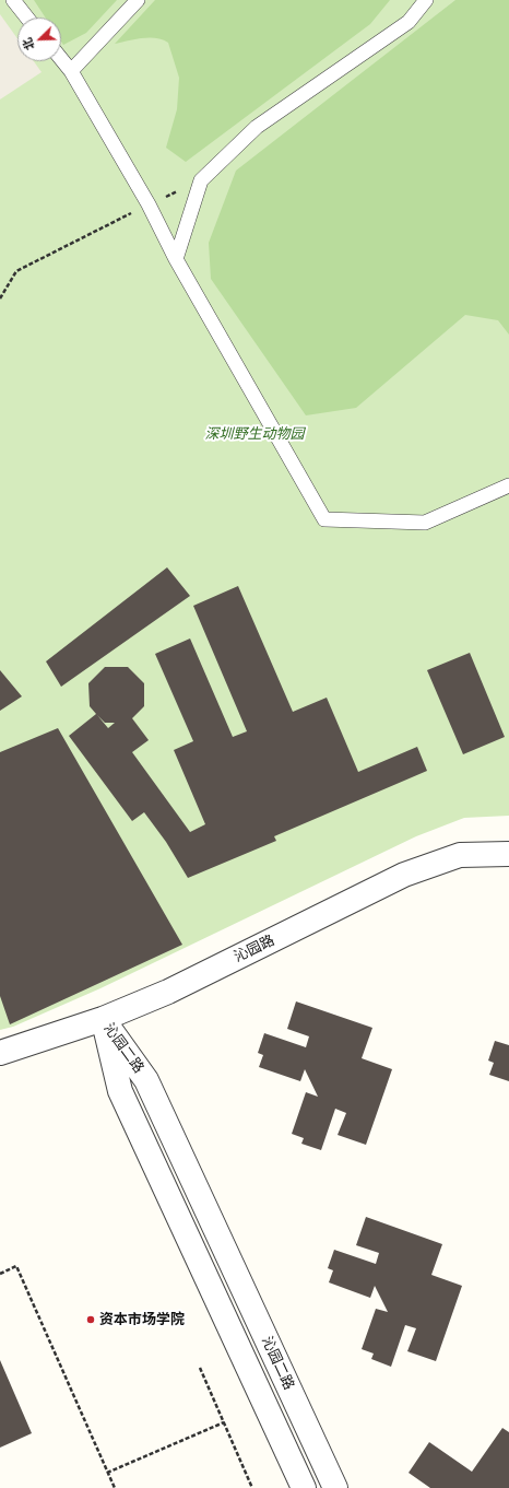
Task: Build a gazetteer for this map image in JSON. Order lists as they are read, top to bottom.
{
  "streets": {
    "street": ["沁园路", "沁园二路"]
  },
  "crossings": [
    ["沁园路", "沁园二路"]
  ],
  "parks": ["深圳野生动物园"],
  "places": ["资本市场学院"],
  "north": "bottom left"
}
